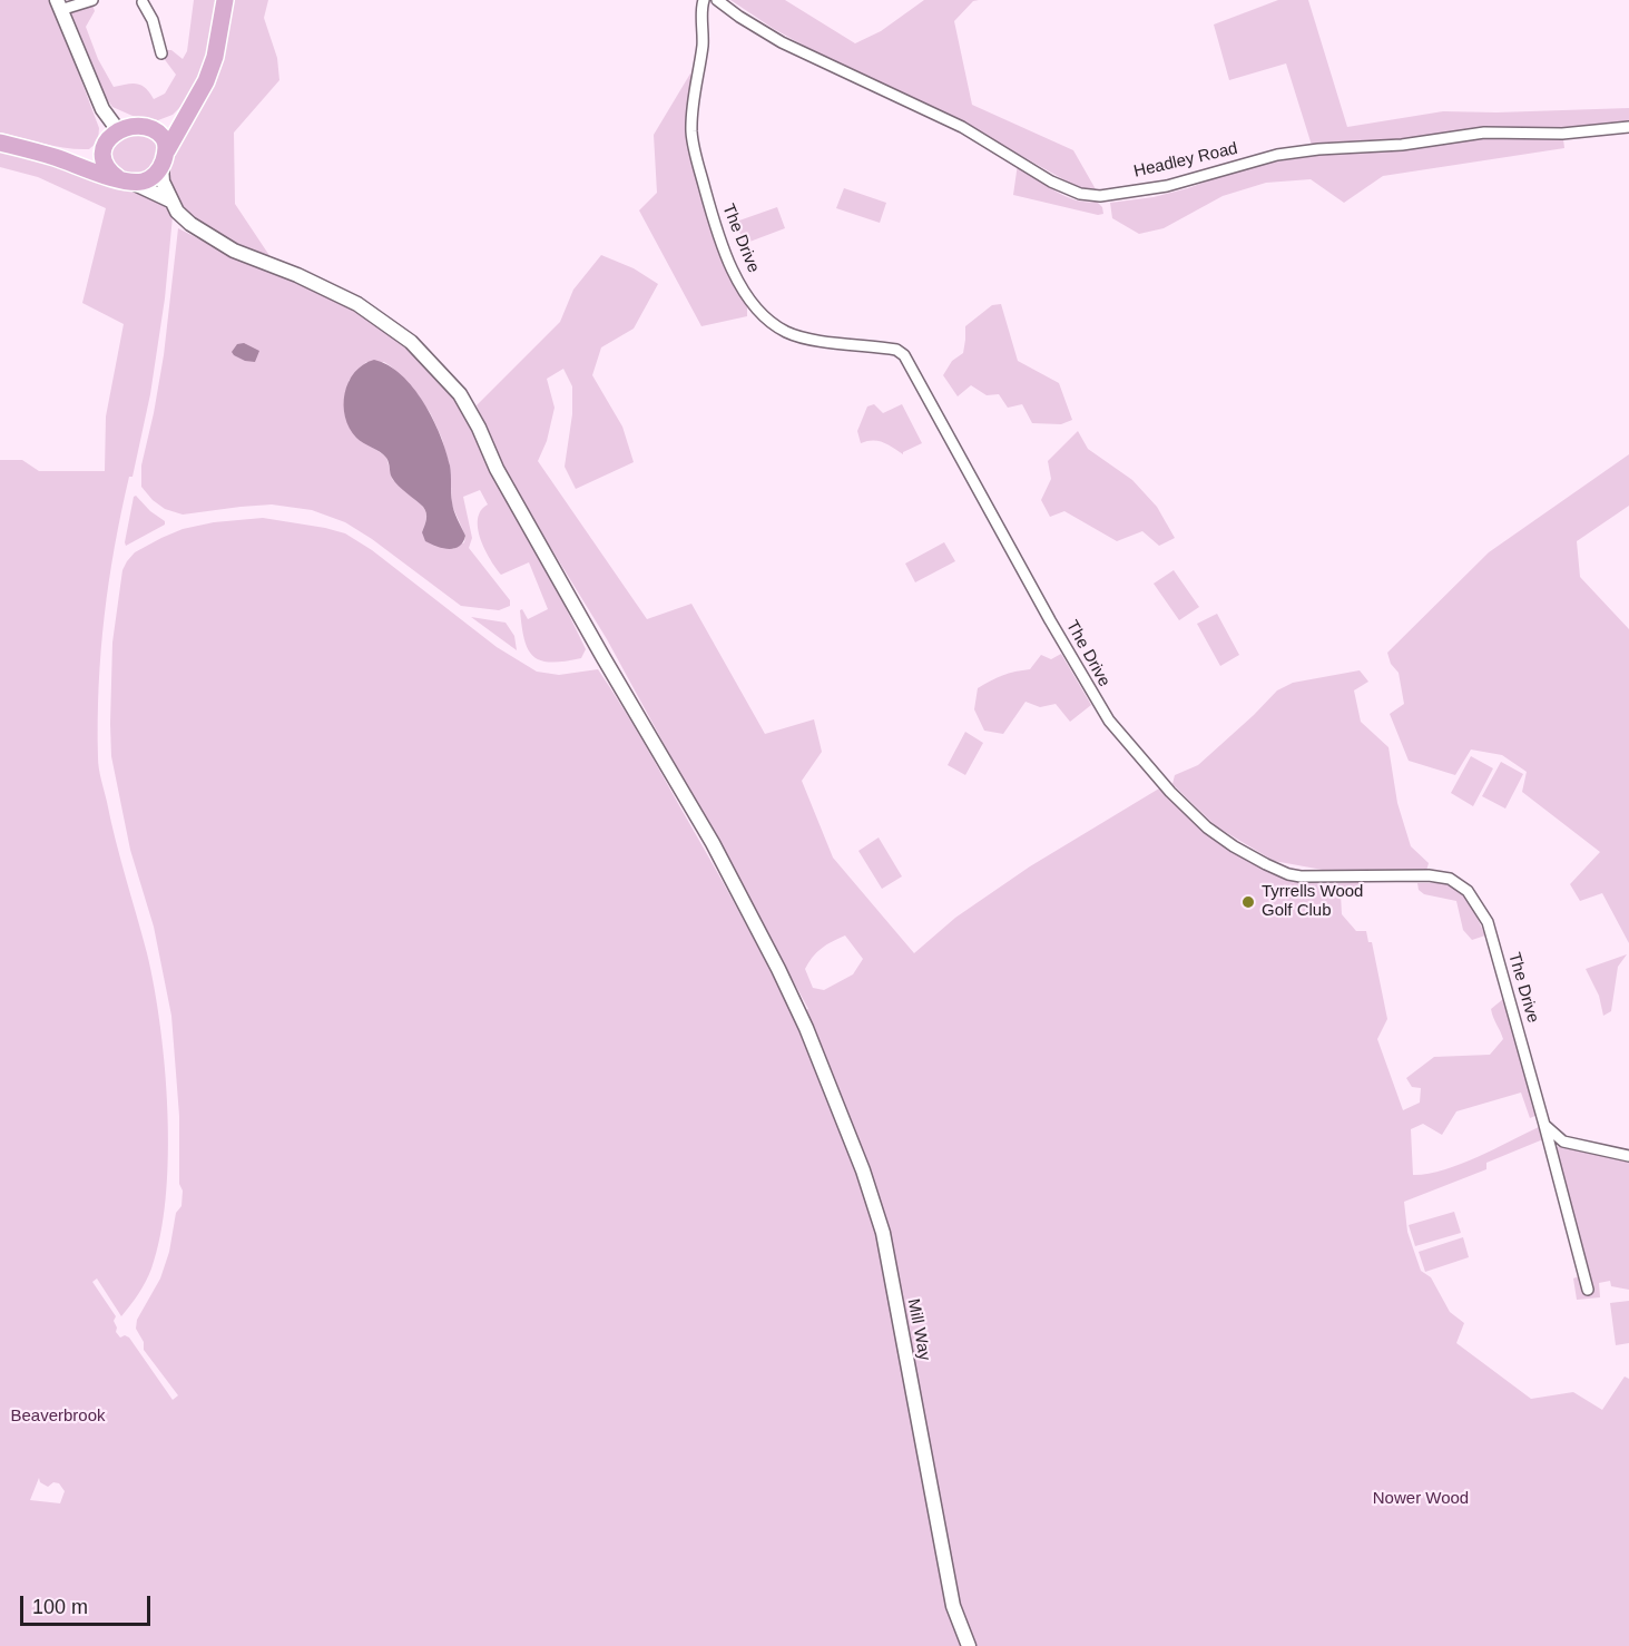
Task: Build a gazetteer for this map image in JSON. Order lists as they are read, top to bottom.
{
  "streets": {
    "main road": ["Mill Way"],
    "street": ["Headley Road", "The Drive"]
  },
  "parks": ["Beaverbrook", "Nower Wood"],
  "places": ["Tyrrells Wood Golf Club"],
  "scale_bar": "100 m"
}
